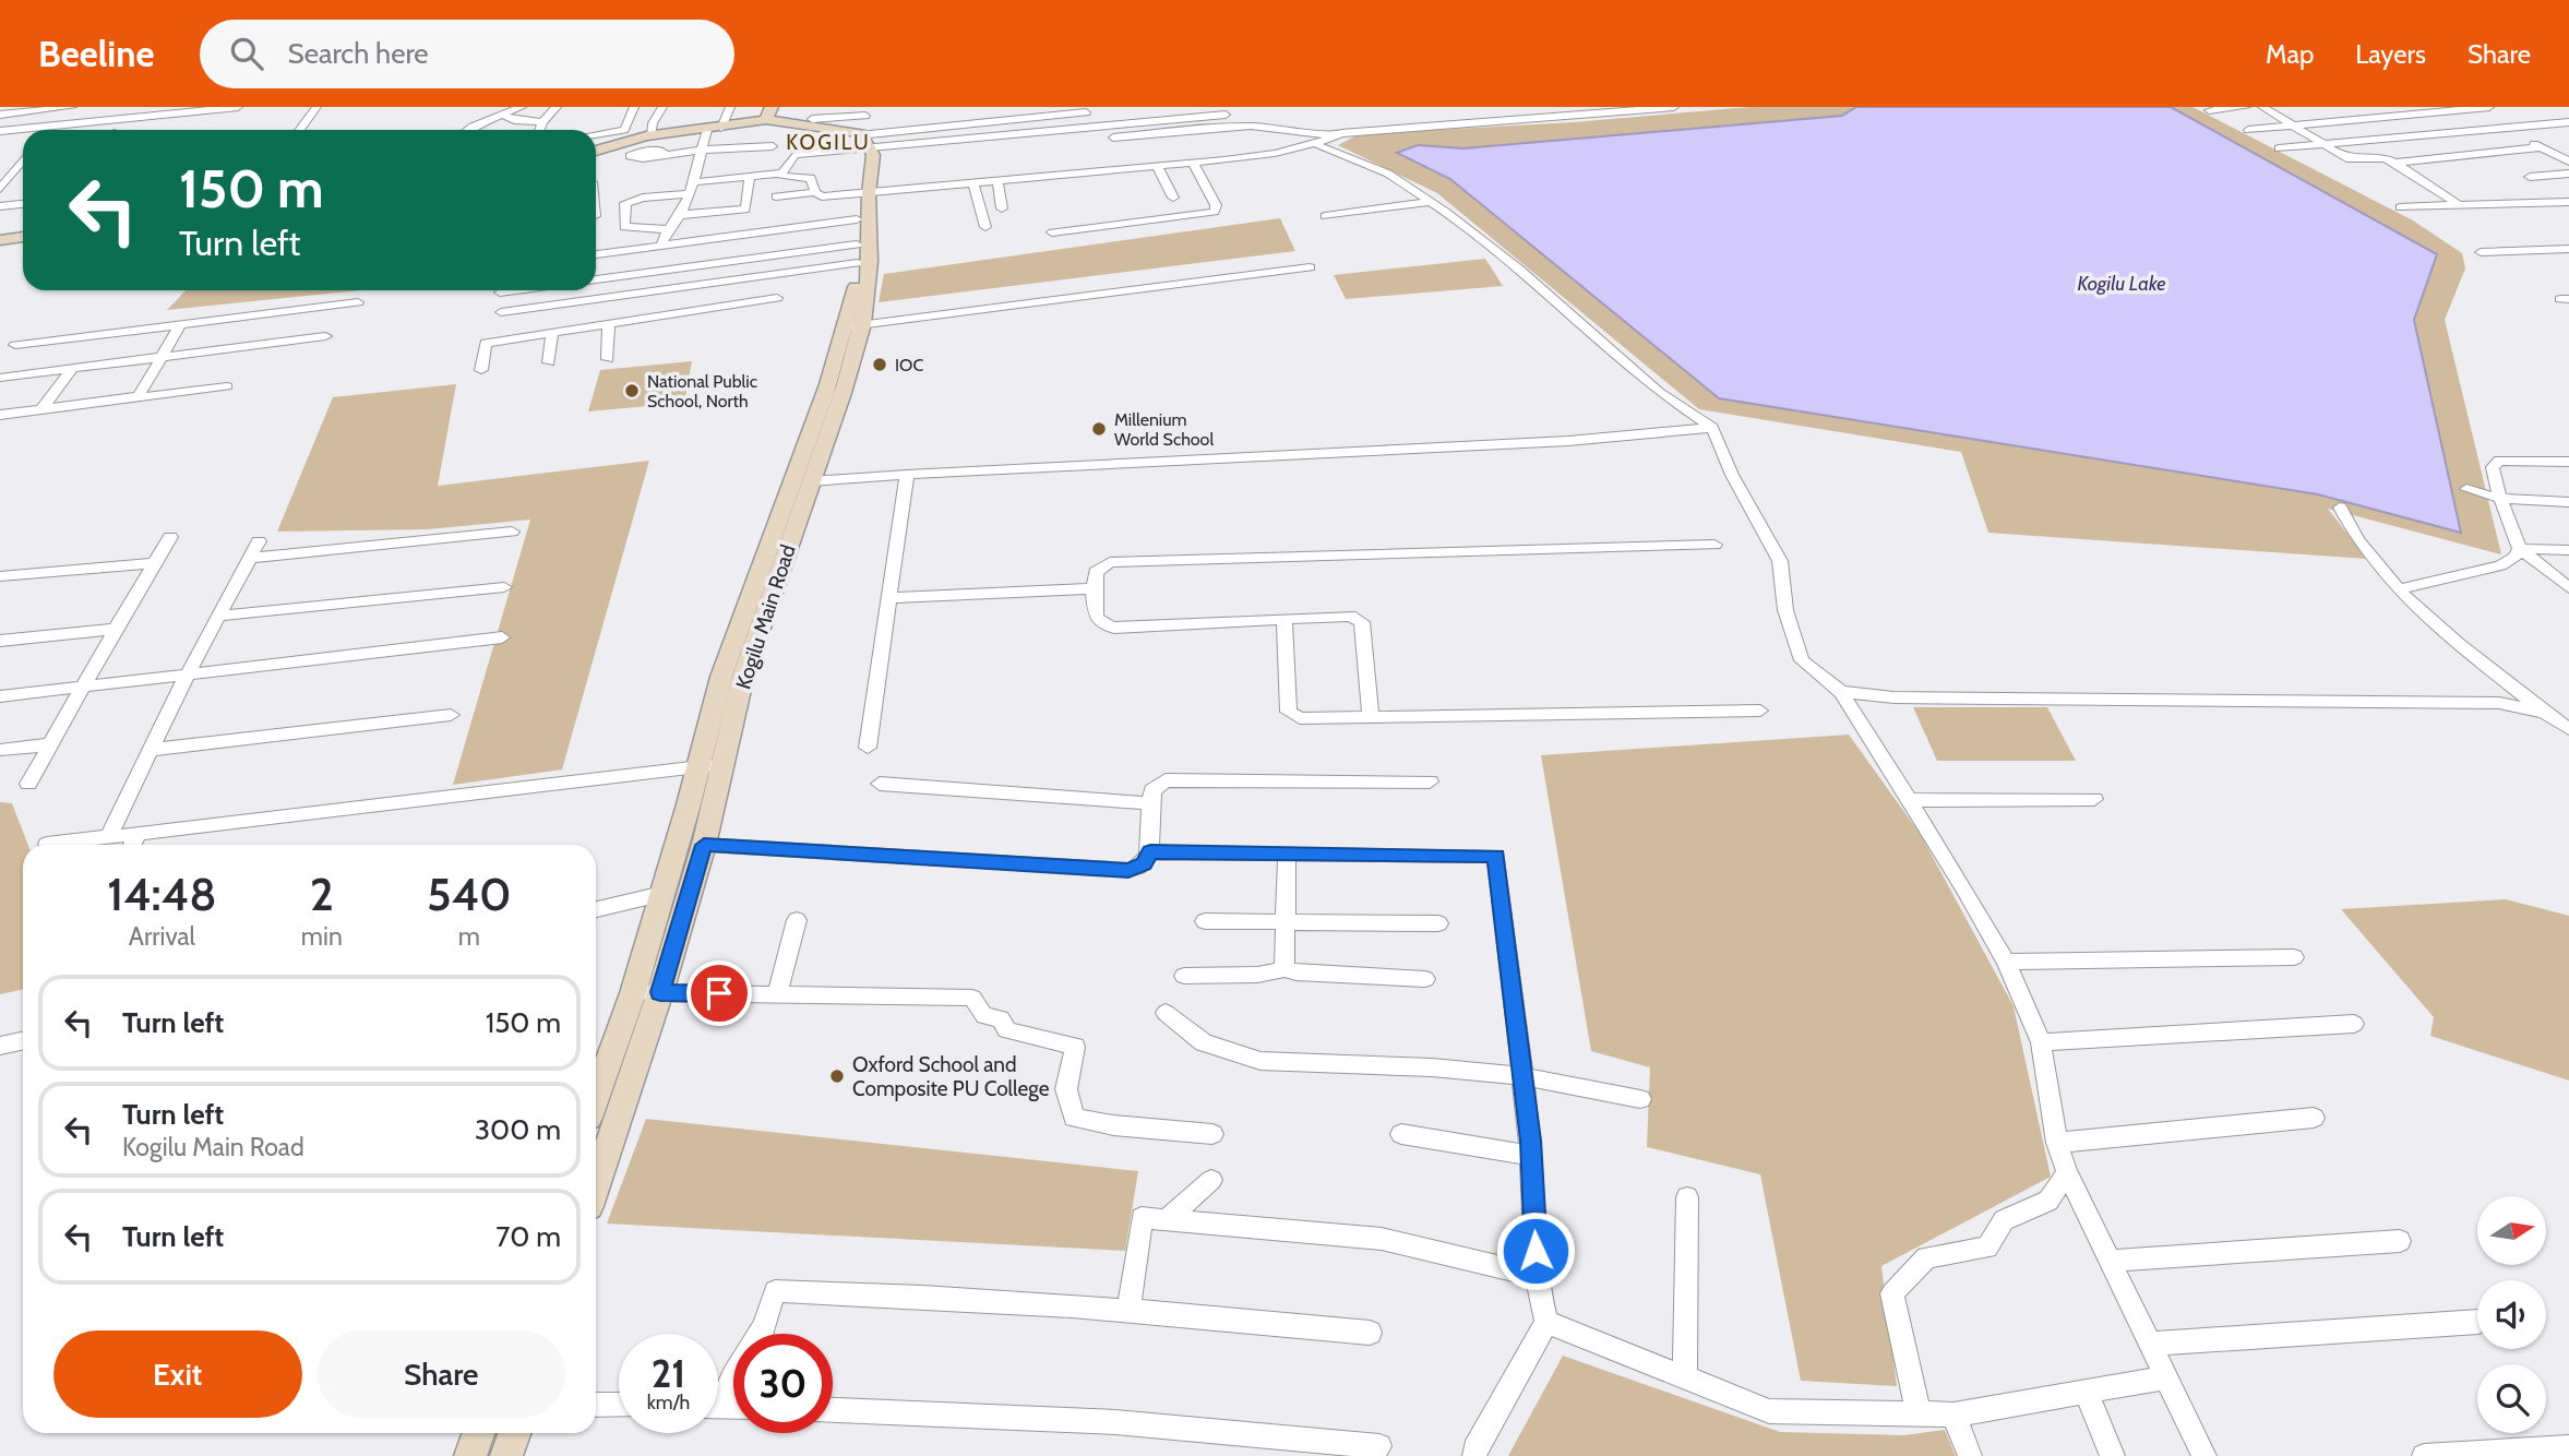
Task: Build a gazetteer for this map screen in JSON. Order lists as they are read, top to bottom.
{
  "streets": {
    "main road": ["Kogilu Main Road"]
  },
  "districts": ["KOGILU"],
  "water": ["Kogilu Lake"],
  "places": [
    "IOC",
    "National Public School, North",
    "Millenium World School",
    "Oxford School and Composite PU College"
  ],
  "north": "right",
  "page": {
    "header": "Beeline",
    "search": "Search here",
    "nav": ["Map", "Layers", "Share"],
    "turn": ["150 m", "Turn left"],
    "eta": [
      "14:48",
      "Arrival",
      "2",
      "min",
      "540",
      "m"
    ],
    "list": [
      {
        "name": "Turn left",
        "value": "150 m"
      },
      {
        "name": "Turn left",
        "note": "Kogilu Main Road",
        "value": "300 m"
      },
      {
        "name": "Turn left",
        "value": "70 m"
      }
    ],
    "buttons": ["Exit", "Share"],
    "speed": "21 km/h",
    "limit": "30"
  }
}
